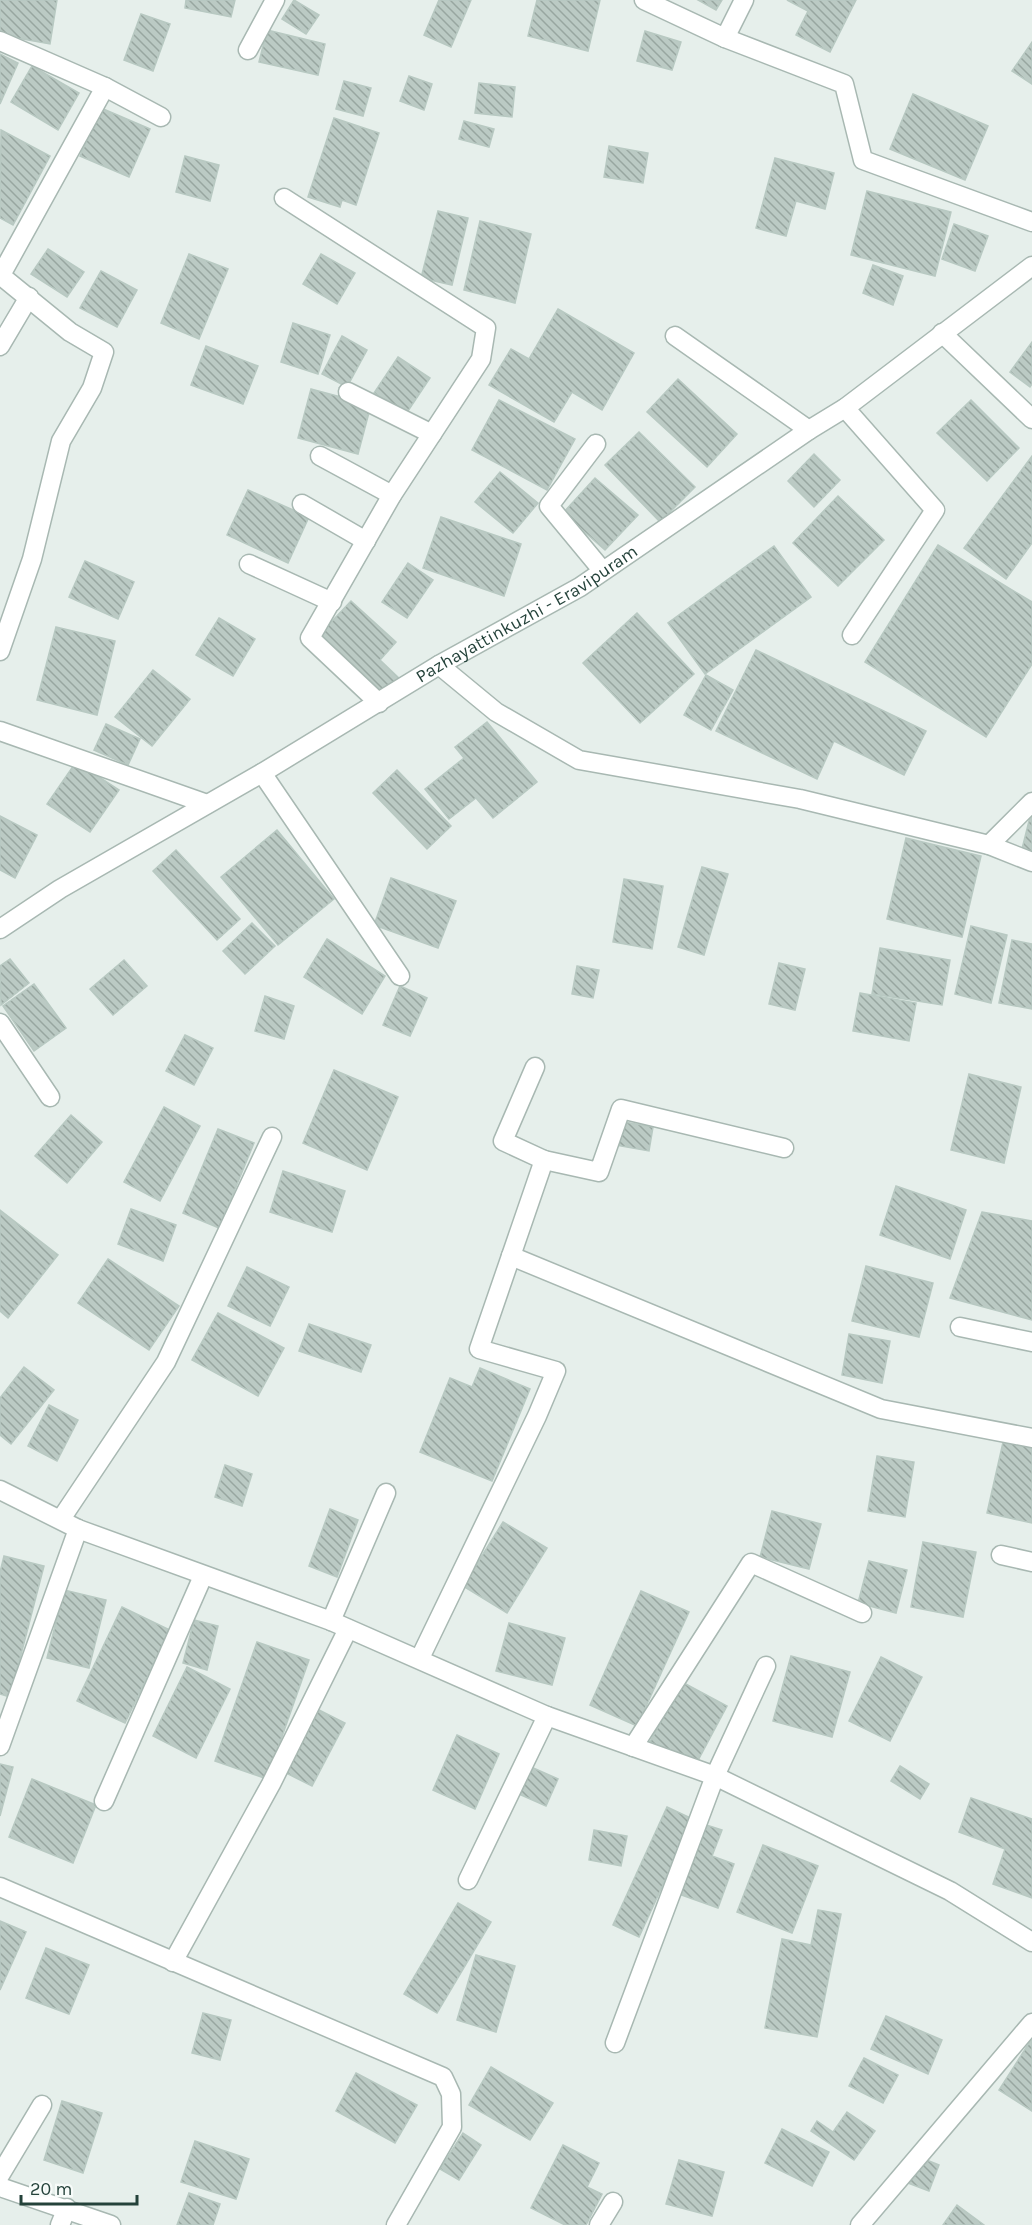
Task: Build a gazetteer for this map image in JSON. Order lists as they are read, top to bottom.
{
  "streets": {
    "street": ["Pazhayattinkuzhi - Eravipuram"]
  },
  "scale_bar": "20 m"
}
